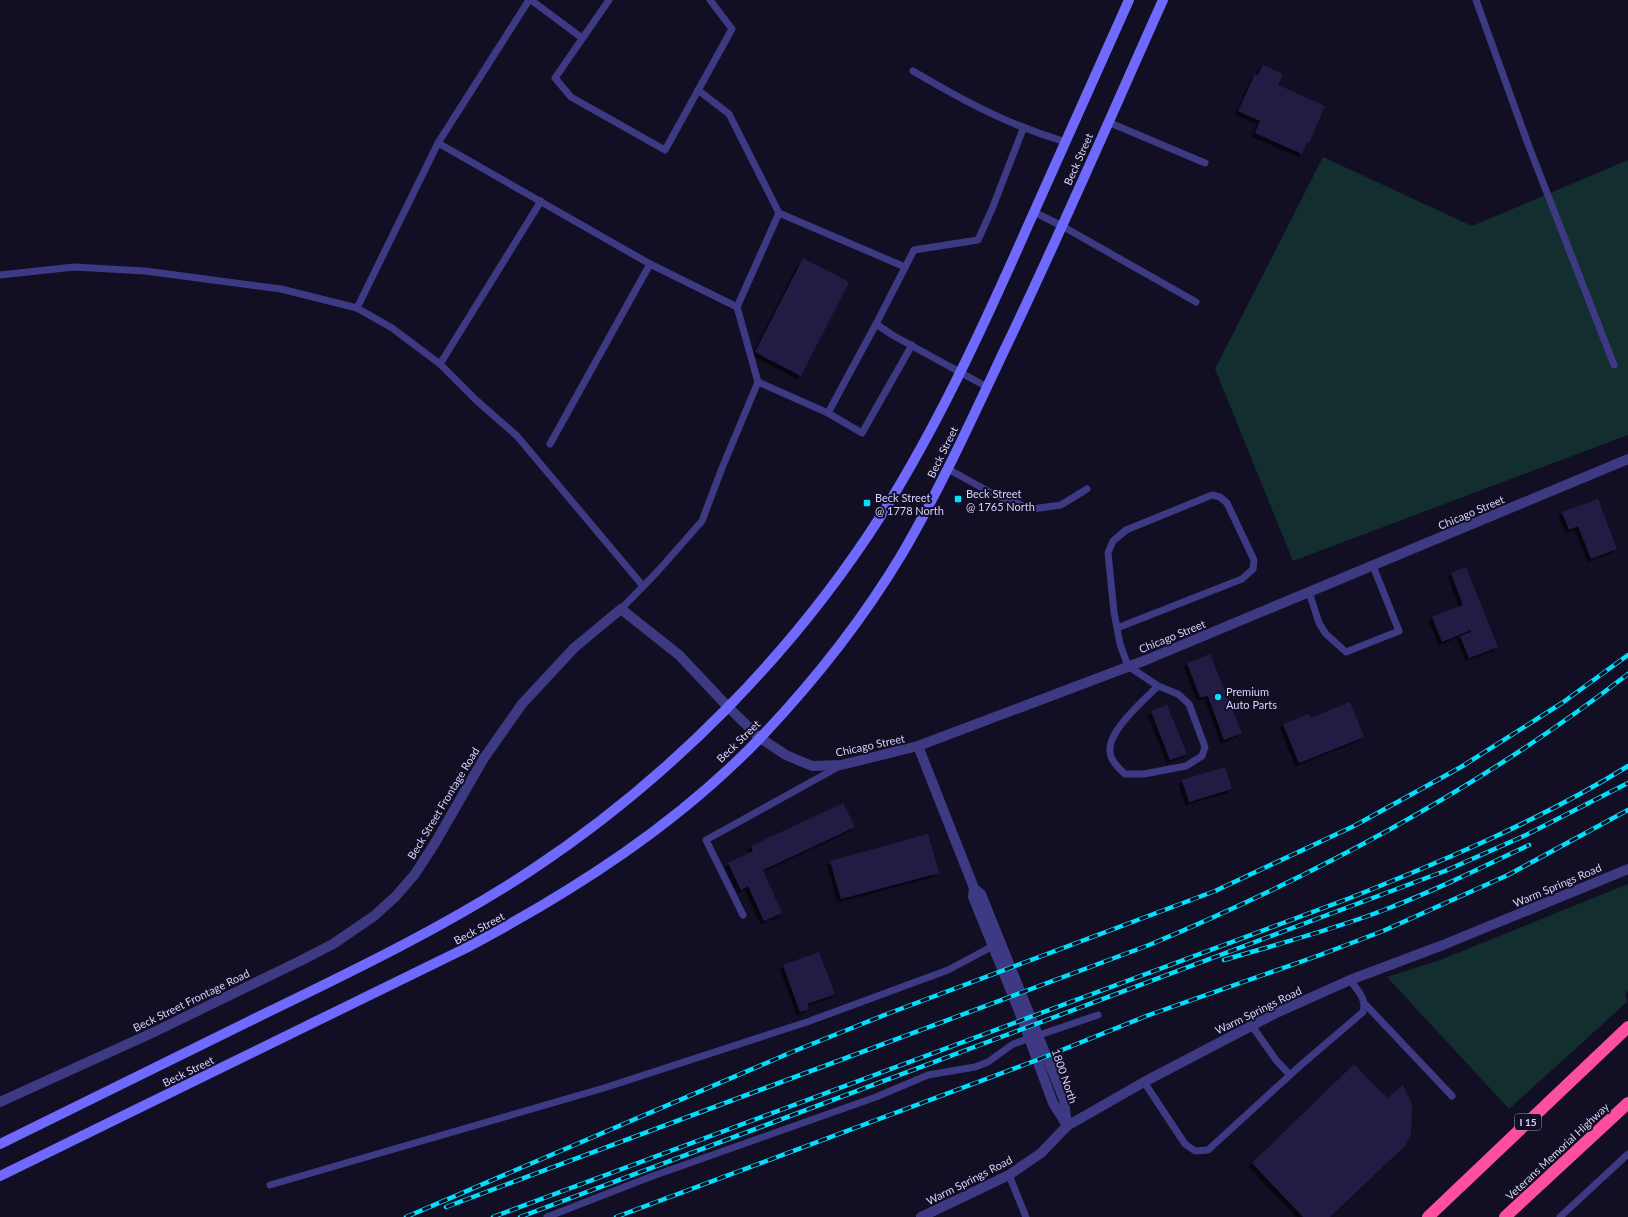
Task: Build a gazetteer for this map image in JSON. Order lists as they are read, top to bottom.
{
  "streets": {
    "highway": ["I 15", "Veterans Memorial Highway"],
    "main road": ["Beck Street"],
    "street": [
      "Chicago Street",
      "Beck Street Frontage Road",
      "Warm Springs Road",
      "1800 North"
    ]
  },
  "crossings": [
    ["Beck Street", "Chicago Street"],
    ["Chicago Street", "1800 North"],
    ["Warm Springs Road", "1800 North"]
  ],
  "places": {
    "transit": ["Beck Street @ 1765 North", "Beck Street @ 1778 North"],
    "other": ["Premium Auto Parts"]
  }
}
